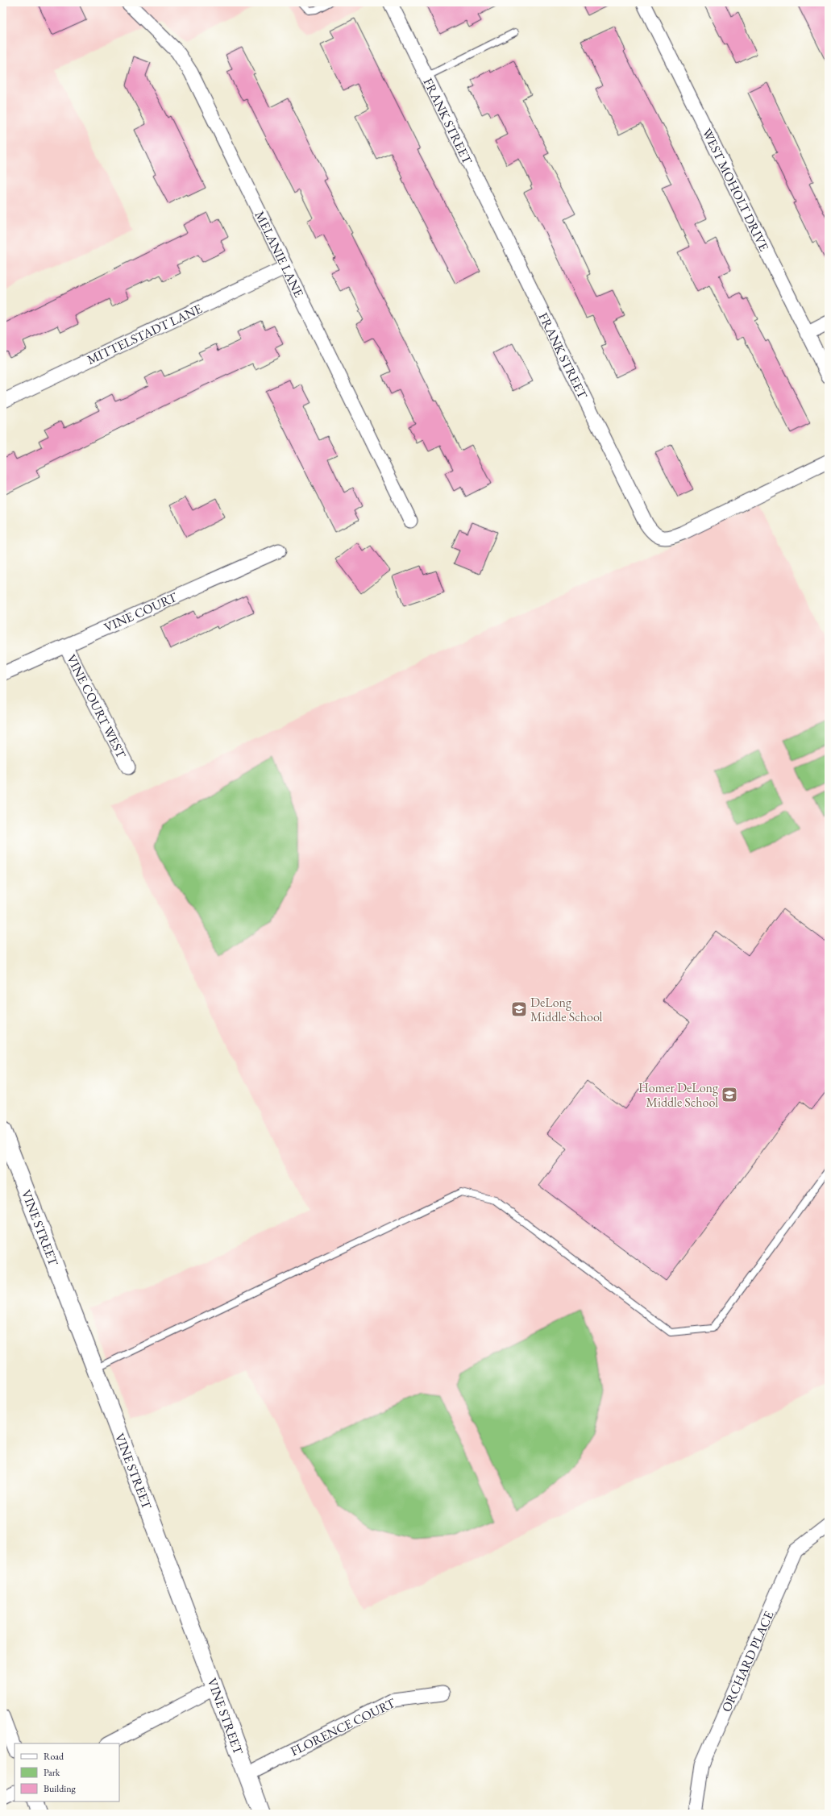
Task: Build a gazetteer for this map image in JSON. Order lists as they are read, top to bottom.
{
  "streets": {
    "street": [
      "FRANK STREET",
      "WEST MOHOLT DRIVE",
      "MELANIE LANE",
      "MITTELSTADT LANE",
      "VINE COURT",
      "VINE COURT WEST",
      "VINE STREET",
      "ORCHARD PLACE",
      "FLORENCE COURT"
    ]
  },
  "crossings": [
    ["MELANIE LANE", "MITTELSTADT LANE"],
    ["VINE COURT", "VINE COURT WEST"],
    ["VINE STREET", "FLORENCE COURT"]
  ],
  "places": {
    "school or university": ["DeLong Middle School", "Homer DeLong Middle School"]
  },
  "legend": ["Road", "Park", "Building"]
}
